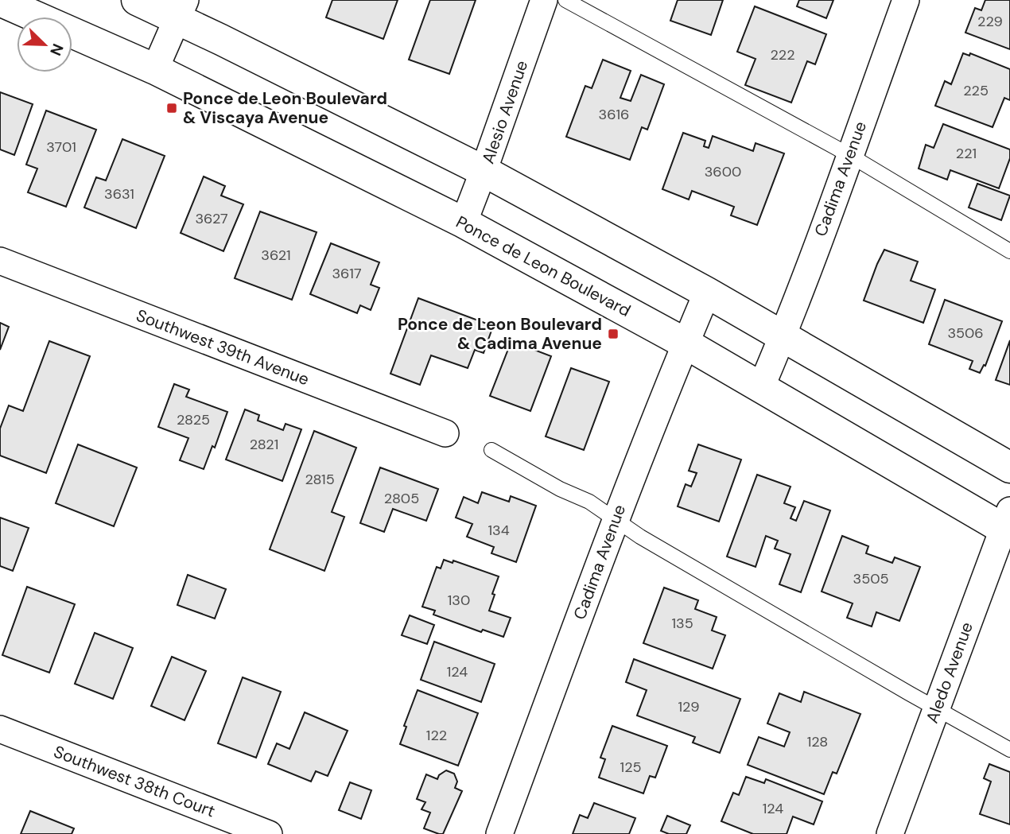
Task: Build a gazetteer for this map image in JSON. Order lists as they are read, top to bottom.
{
  "streets": {
    "street": [
      "Alesio Avenue",
      "Cadima Avenue",
      "Ponce de Leon Boulevard",
      "Southwest 39th Avenue",
      "Aledo Avenue",
      "Southwest 38th Court"
    ]
  },
  "crossings": [
    ["Alesio Avenue", "Ponce de Leon Boulevard"],
    ["Cadima Avenue", "Ponce de Leon Boulevard"],
    ["Ponce de Leon Boulevard", "Aledo Avenue"]
  ],
  "places": {
    "transit": ["Ponce de Leon Boulevard & Viscaya Avenue", "Ponce de Leon Boulevard & Cadima Avenue"]
  },
  "house_numbers": [
    "229",
    "222",
    "225",
    "3616",
    "3701",
    "221",
    "3600",
    "3631",
    "3627",
    "3621",
    "3617",
    "3506",
    "2825",
    "2821",
    "2815",
    "2805",
    "134",
    "3505",
    "130",
    "135",
    "124",
    "129",
    "122",
    "128",
    "125",
    "124"
  ],
  "north": "bottom right"
}
